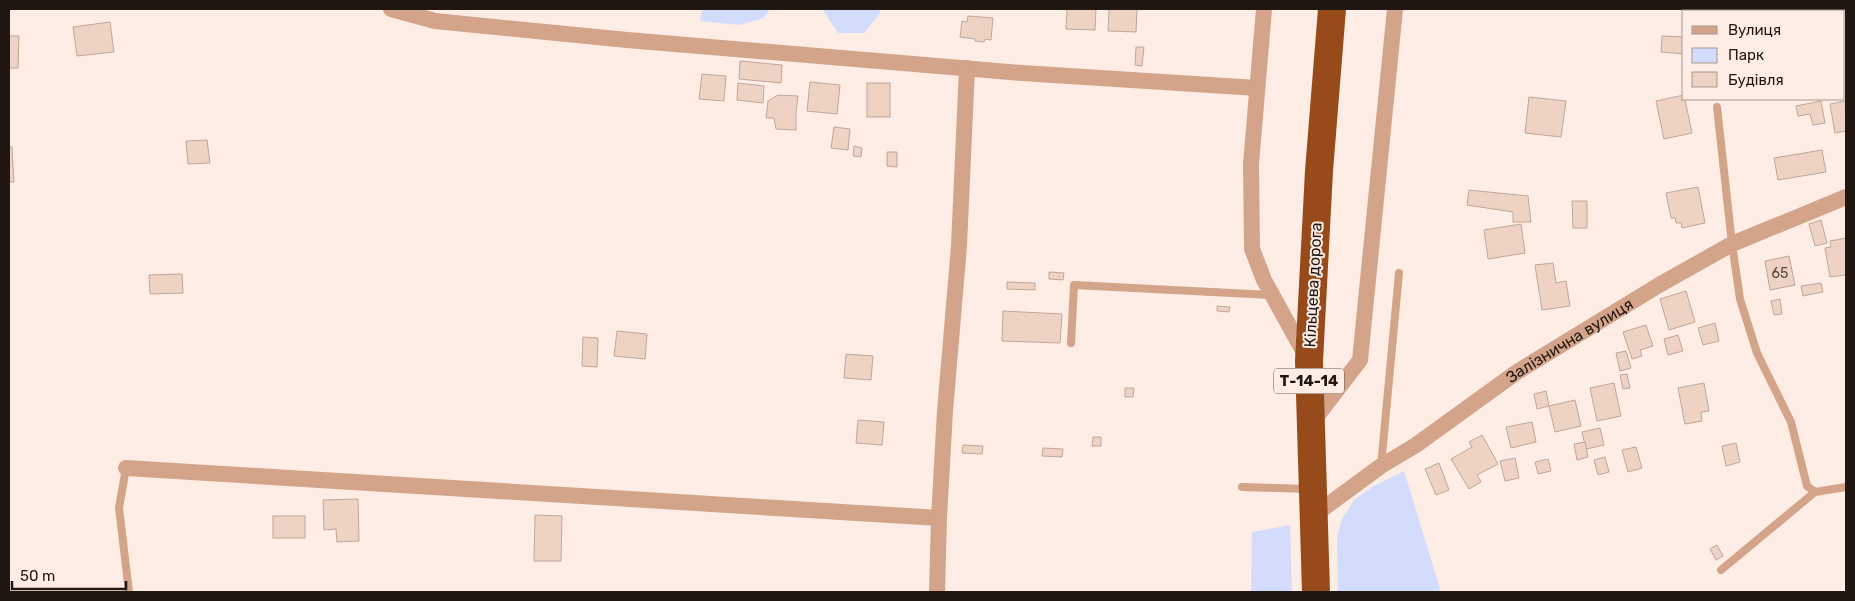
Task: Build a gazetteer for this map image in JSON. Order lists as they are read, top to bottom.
{
  "streets": {
    "highway": ["Кільцева дорога", "Т-14-14"],
    "street": ["Залізнична вулиця"]
  },
  "crossings": [
    ["Кільцева дорога", "Залізнична вулиця"]
  ],
  "house_numbers": ["65"],
  "legend": ["Вулиця", "Парк", "Будівля"],
  "scale_bar": "50 m"
}
